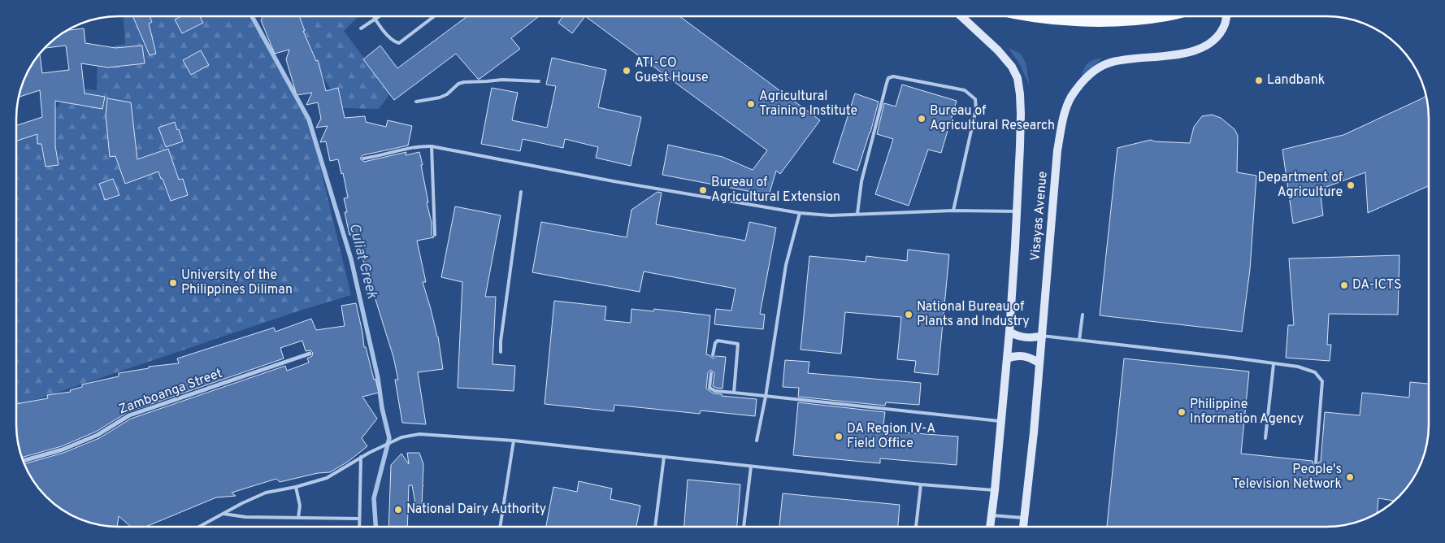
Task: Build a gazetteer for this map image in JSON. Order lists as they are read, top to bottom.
{
  "streets": {
    "main road": ["Visayas Avenue"],
    "street": ["Zamboanga Street"]
  },
  "water": ["Culiat Creek"],
  "places": [
    "ATI-CO Guest House",
    "Landbank",
    "Agricultural Training Institute",
    "Bureau of Agricultural Research",
    "Department of Agriculture",
    "Bureau of Agricultural Extension",
    "University of the Philippines Diliman",
    "DA-ICTS",
    "National Bureau of Plants and Industry",
    "Philippine Information Agency",
    "DA Region IV-A Field Office",
    "People's Television Network",
    "National Dairy Authority"
  ]
}
